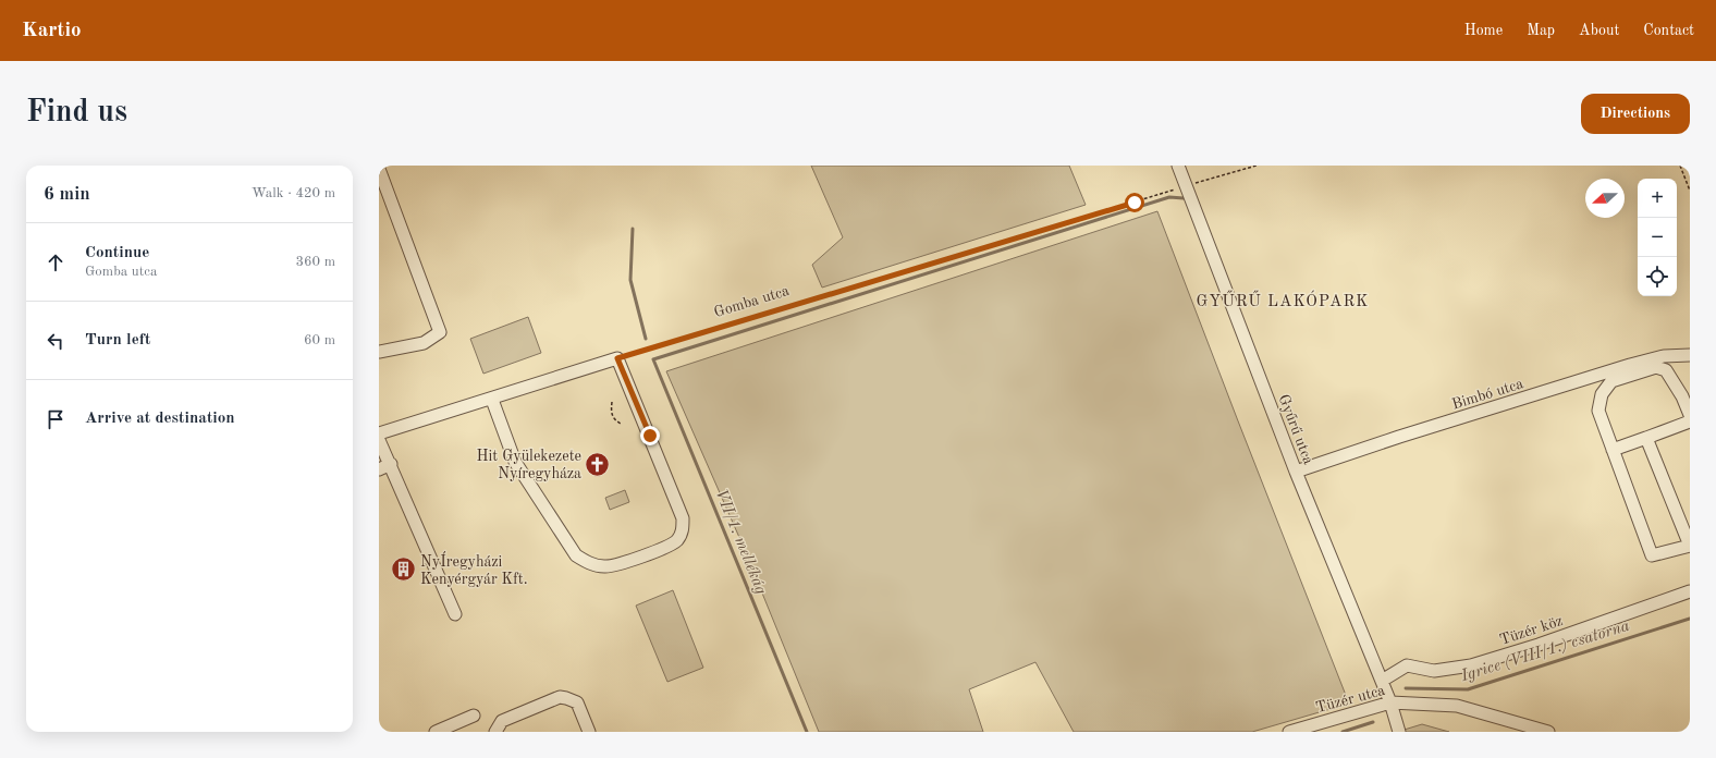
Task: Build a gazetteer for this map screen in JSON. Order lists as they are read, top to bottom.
{
  "streets": {
    "street": [
      "Bimbó utca",
      "Gyűrű utca",
      "Tüzér köz",
      "Tüzér utca"
    ],
    "path": ["Gomba utca"]
  },
  "crossings": [
    ["Bimbó utca", "Gyűrű utca"],
    ["Gyűrű utca", "Tüzér köz"],
    ["Gyűrű utca", "Tüzér utca"]
  ],
  "districts": ["GYŰRŰ LAKÓPARK"],
  "water": ["VII/1. mellékág", "Igrice (VIII/1.) csatorna"],
  "places": {
    "church": ["Hit Gyülekezete Nyíregyháza"],
    "building": ["NyÍregyházi Kenyérgyár Kft."]
  },
  "north": "left",
  "page": {
    "header": "Kartio",
    "nav": [
      "Home",
      "Map",
      "About",
      "Contact"
    ],
    "buttons": "Directions",
    "title": "Find us",
    "heading": ["6 min", "Walk · 420 m"],
    "map_buttons": ["+", "−"],
    "list": [
      ["Continue", "Gomba utca", "360 m"],
      ["Turn left", "60 m"],
      "Arrive at destination"
    ]
  }
}
